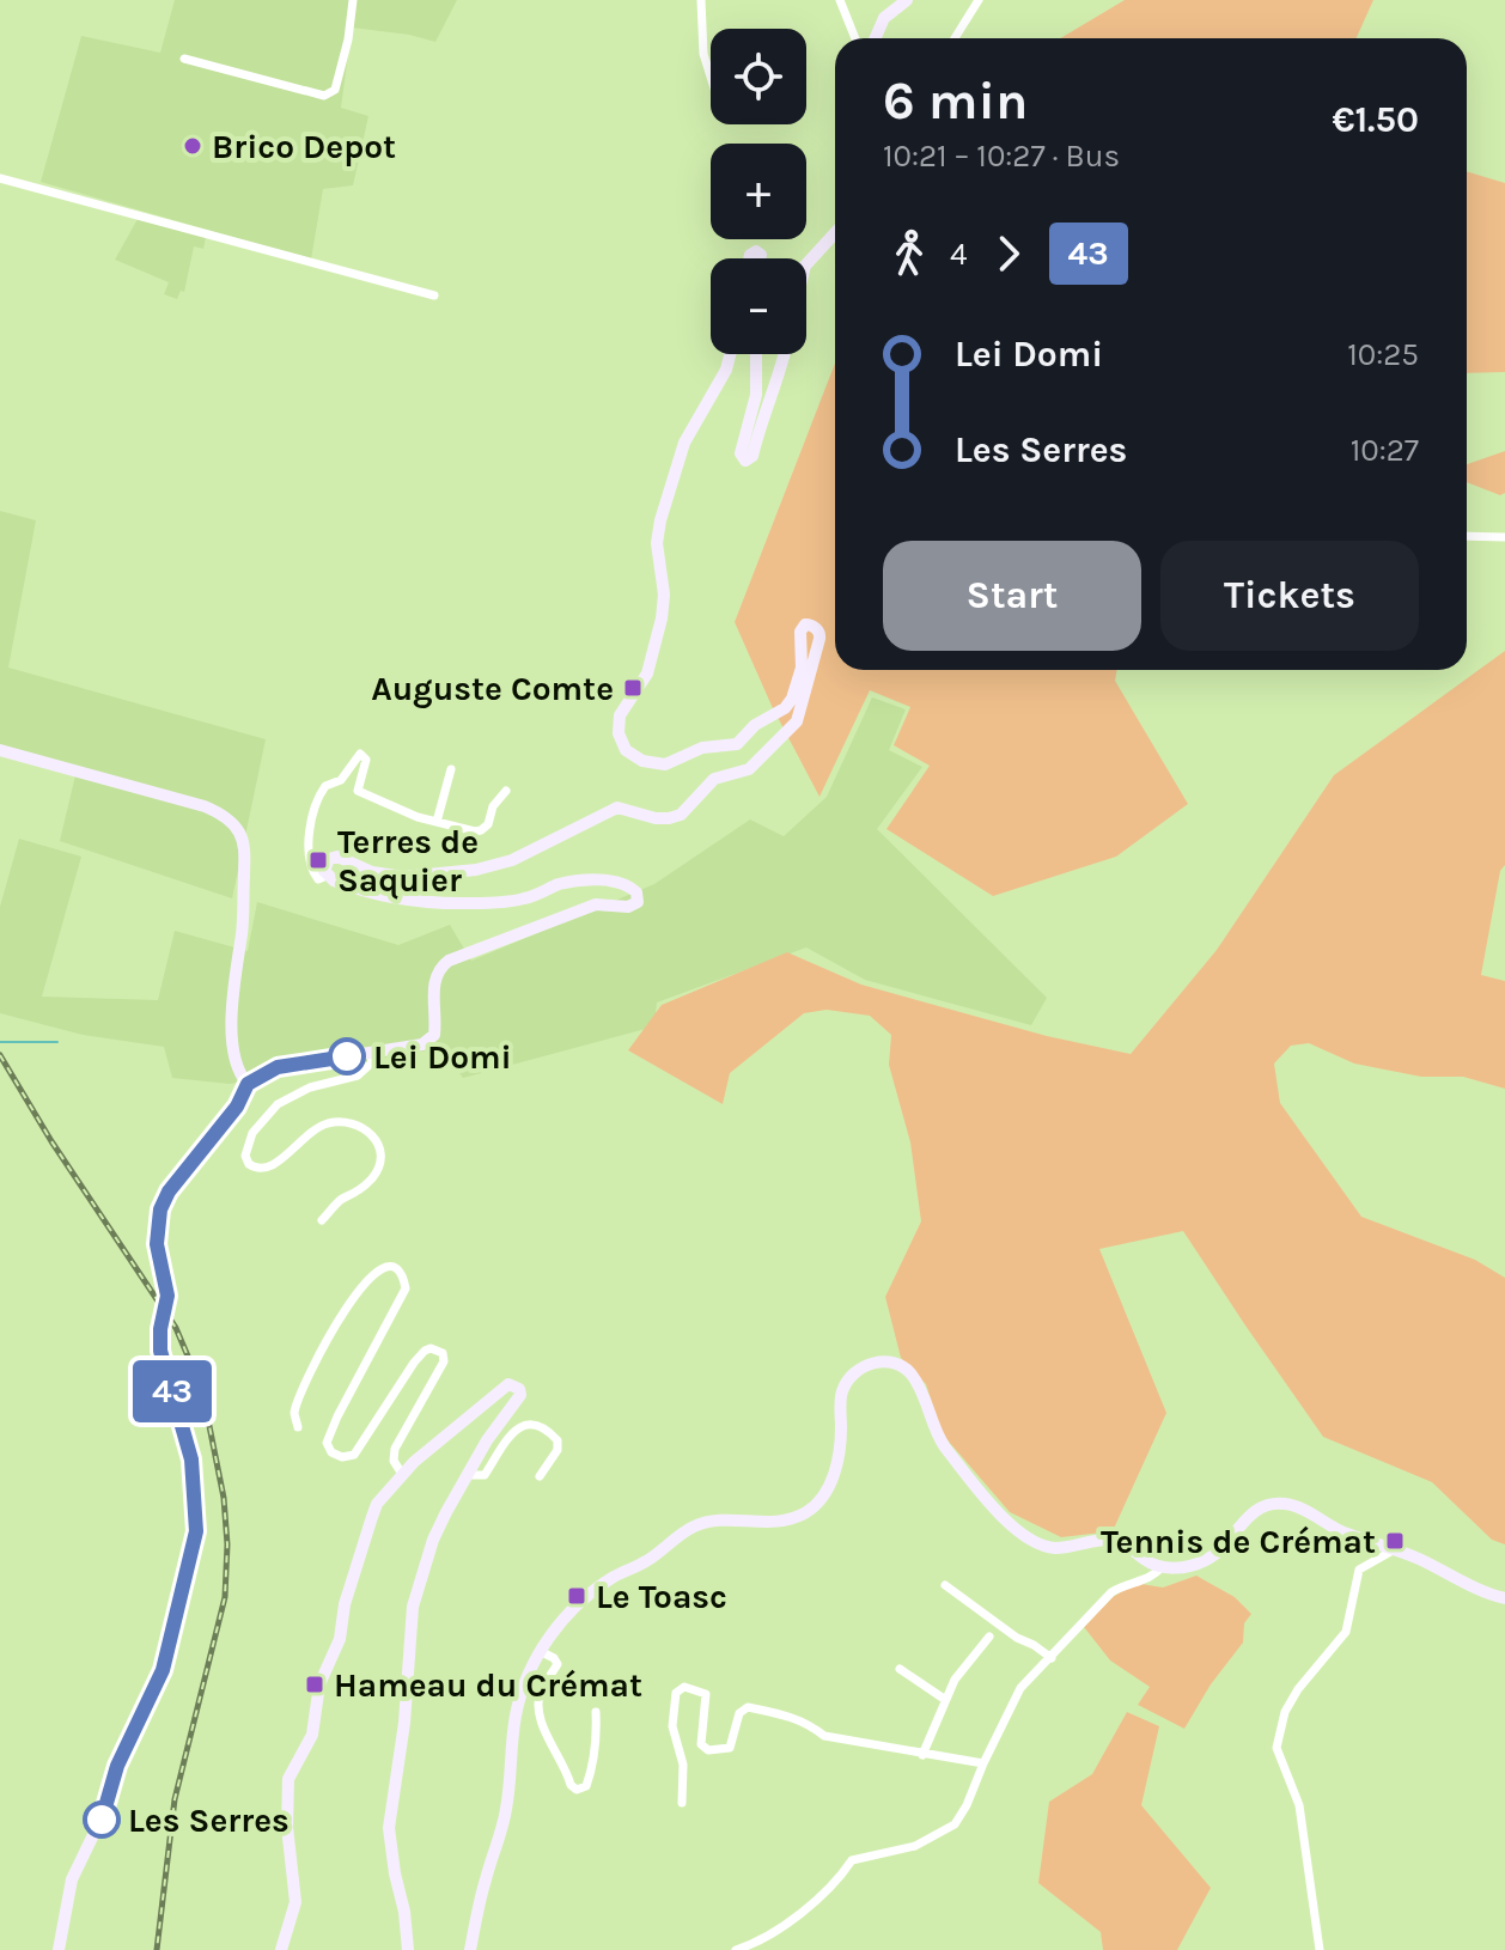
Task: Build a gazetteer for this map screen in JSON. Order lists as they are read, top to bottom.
{
  "places": {
    "other": ["Brico Depot", "Lei Domi", "Les Serres"],
    "transit": [
      "Auguste Comte",
      "Terres de Saquier",
      "Tennis de Crémat",
      "Le Toasc",
      "Hameau du Crémat"
    ]
  },
  "lines": ["bus line 43"],
  "page": {
    "on_map": "43",
    "map_buttons": ["+", "−"],
    "heading": ["6 min", "10:21 – 10:27 · Bus", "€1.50"],
    "legs": ["4", "43"],
    "list": [
      {
        "name": "Lei Domi",
        "value": "10:25"
      },
      {
        "name": "Les Serres",
        "value": "10:27"
      }
    ],
    "buttons": ["Start", "Tickets"]
  }
}
